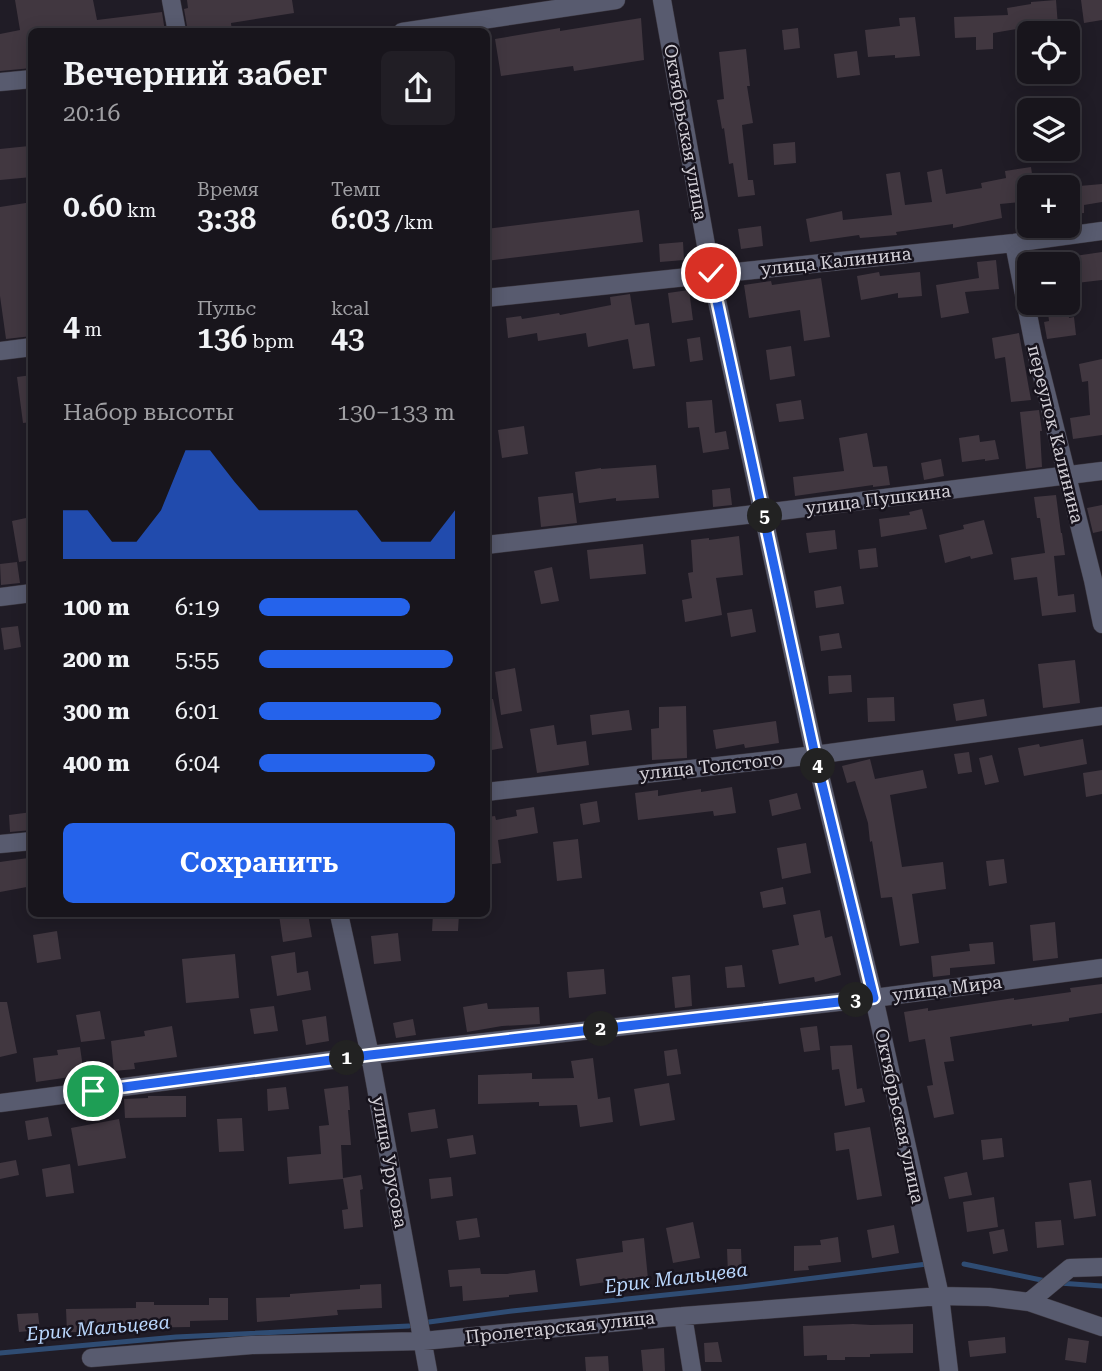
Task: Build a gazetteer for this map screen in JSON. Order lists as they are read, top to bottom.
{
  "streets": {
    "street": [
      "Октябрьская улица",
      "улица Калинина",
      "переулок Калинина",
      "улица Пушкина",
      "улица Толстого",
      "улица Мира",
      "улица Урусова",
      "Пролетарская улица"
    ]
  },
  "crossings": [
    ["Октябрьская улица", "улица Калинина"],
    ["Октябрьская улица", "улица Пушкина"],
    ["Октябрьская улица", "улица Толстого"],
    ["Октябрьская улица", "улица Мира"],
    ["Октябрьская улица", "Пролетарская улица"],
    ["улица Калинина", "переулок Калинина"],
    ["переулок Калинина", "улица Пушкина"],
    ["улица Мира", "улица Урусова"],
    ["улица Урусова", "Пролетарская улица"]
  ],
  "water": ["Ерик Мальцева"],
  "page": {
    "map_buttons": ["+", "−"],
    "heading": ["Вечерний забег", "20:16"],
    "stats": [
      ["0.60 km"],
      ["Время", "3:38"],
      ["Темп", "6:03 /km"],
      ["4 m"],
      ["Пульс", "136 bpm"],
      ["kcal", "43"]
    ],
    "chart": ["Набор высоты", "130–133 m"],
    "pins": [
      "5",
      "4",
      "3",
      "2",
      "1"
    ],
    "list": [
      {
        "name": "100 m",
        "note": "6:19"
      },
      {
        "name": "200 m",
        "note": "5:55"
      },
      {
        "name": "300 m",
        "note": "6:01"
      },
      {
        "name": "400 m",
        "note": "6:04"
      }
    ],
    "buttons": "Сохранить"
  }
}
